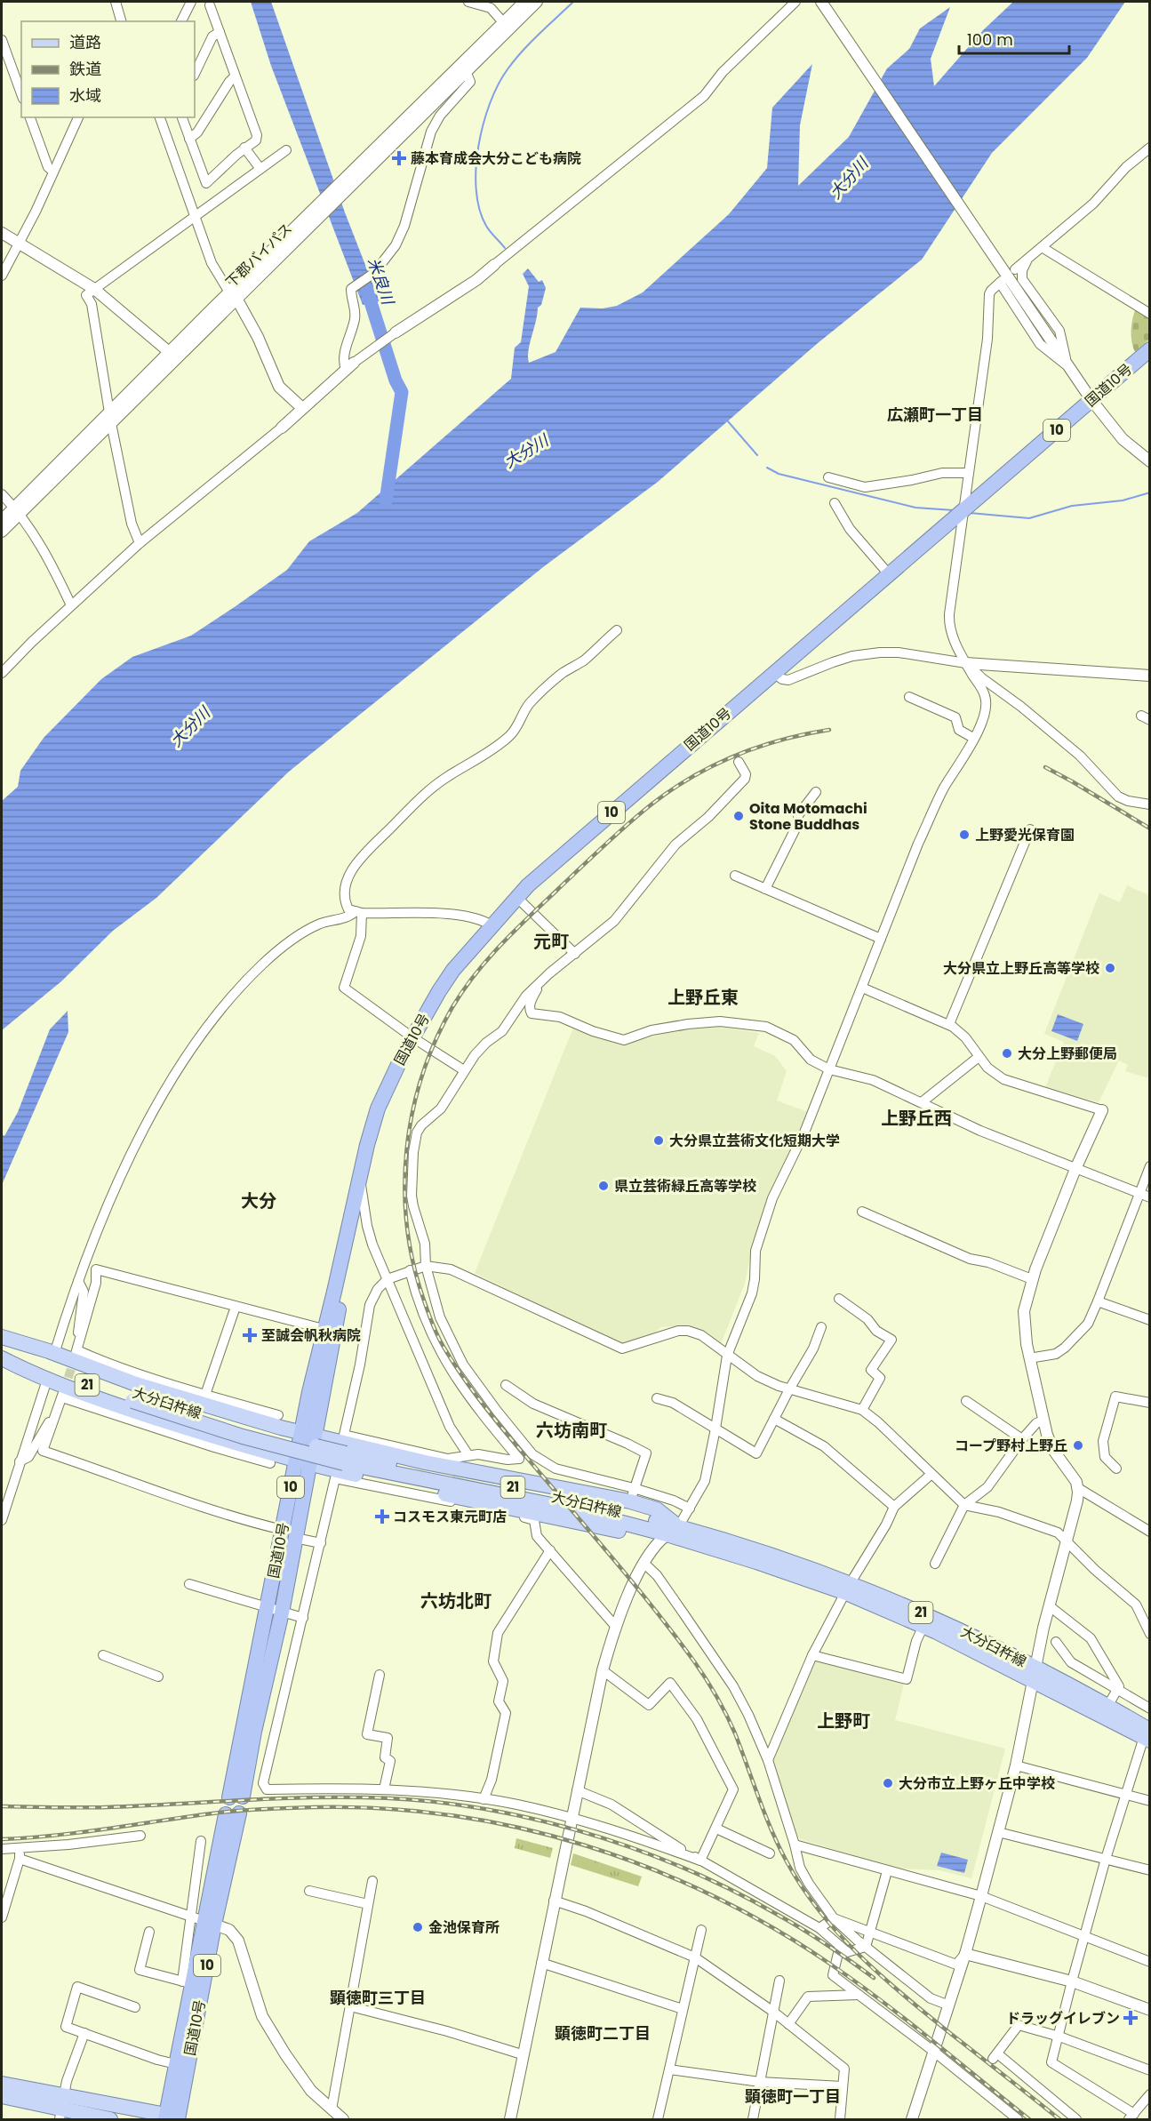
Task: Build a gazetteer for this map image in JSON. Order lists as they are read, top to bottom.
{
  "streets": {
    "highway": ["国道10号", "10"],
    "main road": ["21", "大分臼杵線"],
    "street": ["下郡バイパス"]
  },
  "crossings": [
    ["国道10号", "10"]
  ],
  "districts": [
    "広瀬町一丁目",
    "元町",
    "上野丘東",
    "上野丘西",
    "大分",
    "六坊南町",
    "六坊北町",
    "上野町",
    "顕徳町三丁目",
    "顕徳町二丁目",
    "顕徳町一丁目"
  ],
  "water": ["大分川", "米良川"],
  "places": {
    "health": [
      "藤本育成会大分こども病院",
      "至誠会帆秋病院",
      "コスモス東元町店",
      "ドラッグイレブン"
    ],
    "other": [
      "Oita Motomachi Stone Buddhas",
      "上野愛光保育園",
      "大分県立上野丘高等学校",
      "大分上野郵便局",
      "大分県立芸術文化短期大学",
      "県立芸術緑丘高等学校",
      "コープ野村上野丘",
      "大分市立上野ヶ丘中学校",
      "金池保育所"
    ]
  },
  "legend": ["道路", "鉄道", "水域"],
  "scale_bar": "100 m"
}
